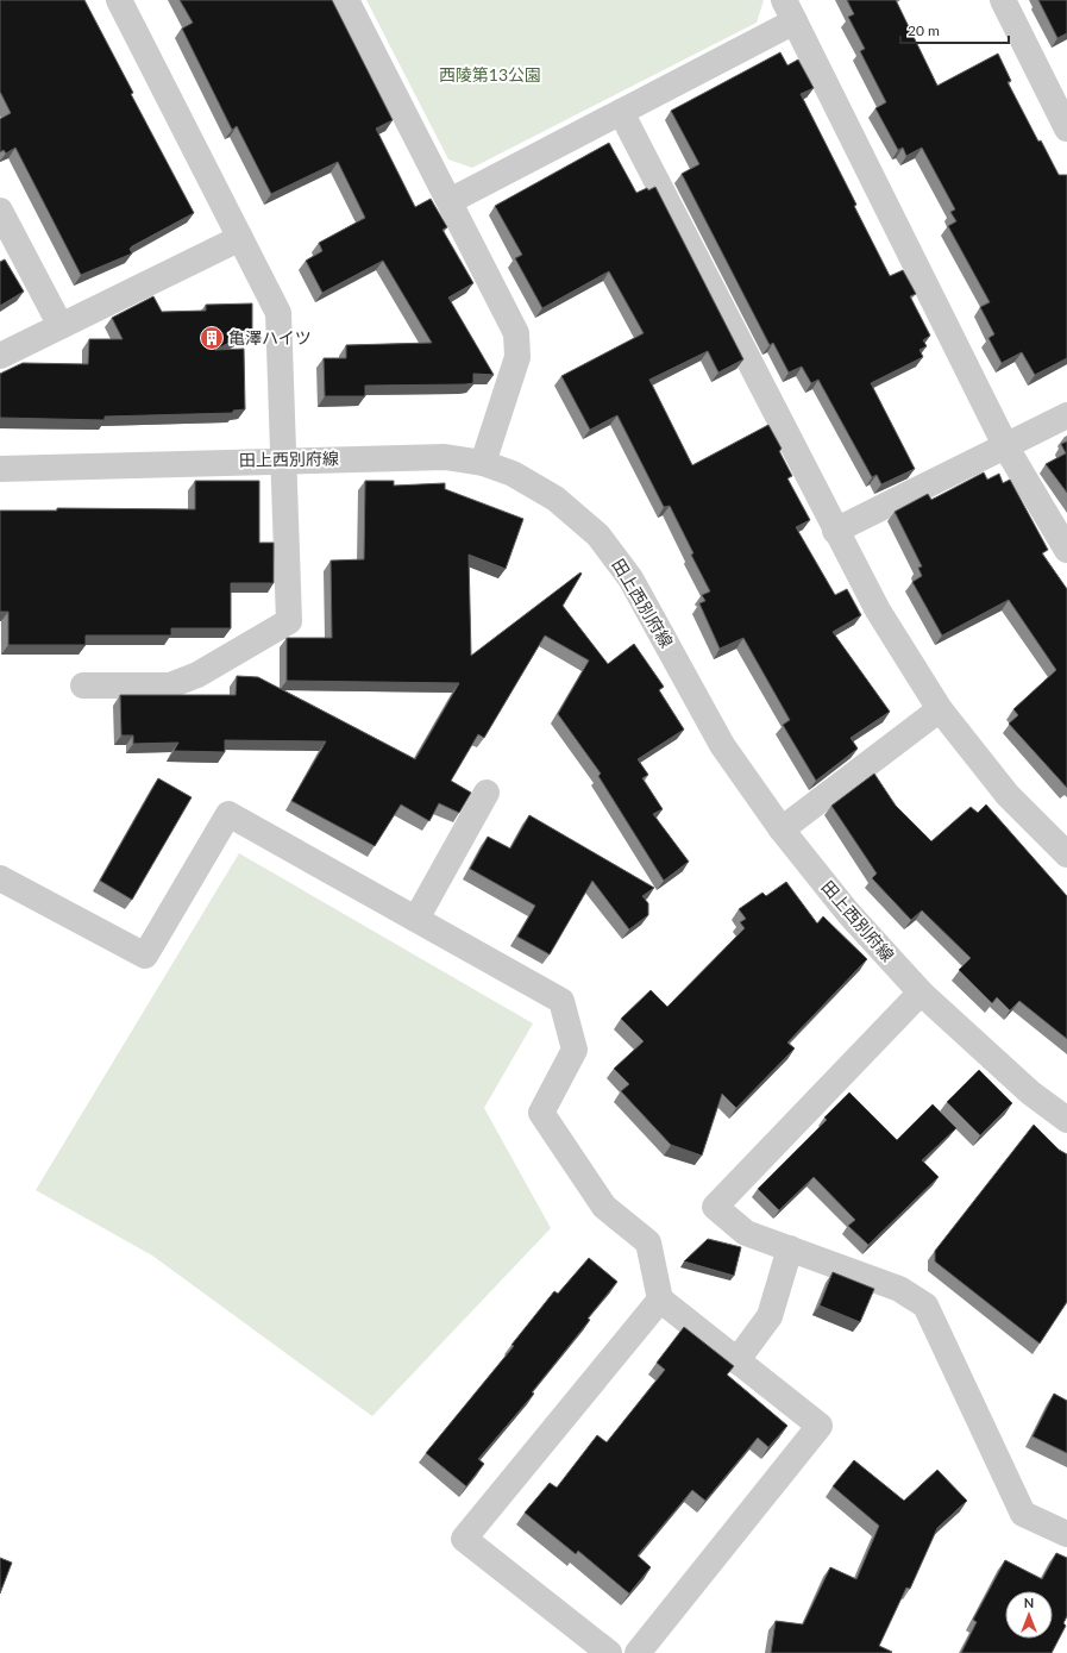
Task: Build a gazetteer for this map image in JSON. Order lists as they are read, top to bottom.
{
  "streets": {
    "street": ["田上西別府線"]
  },
  "parks": ["西陵第13公園"],
  "places": {
    "building": ["亀澤ハイツ"]
  },
  "scale_bar": "20 m",
  "north": "top"
}
